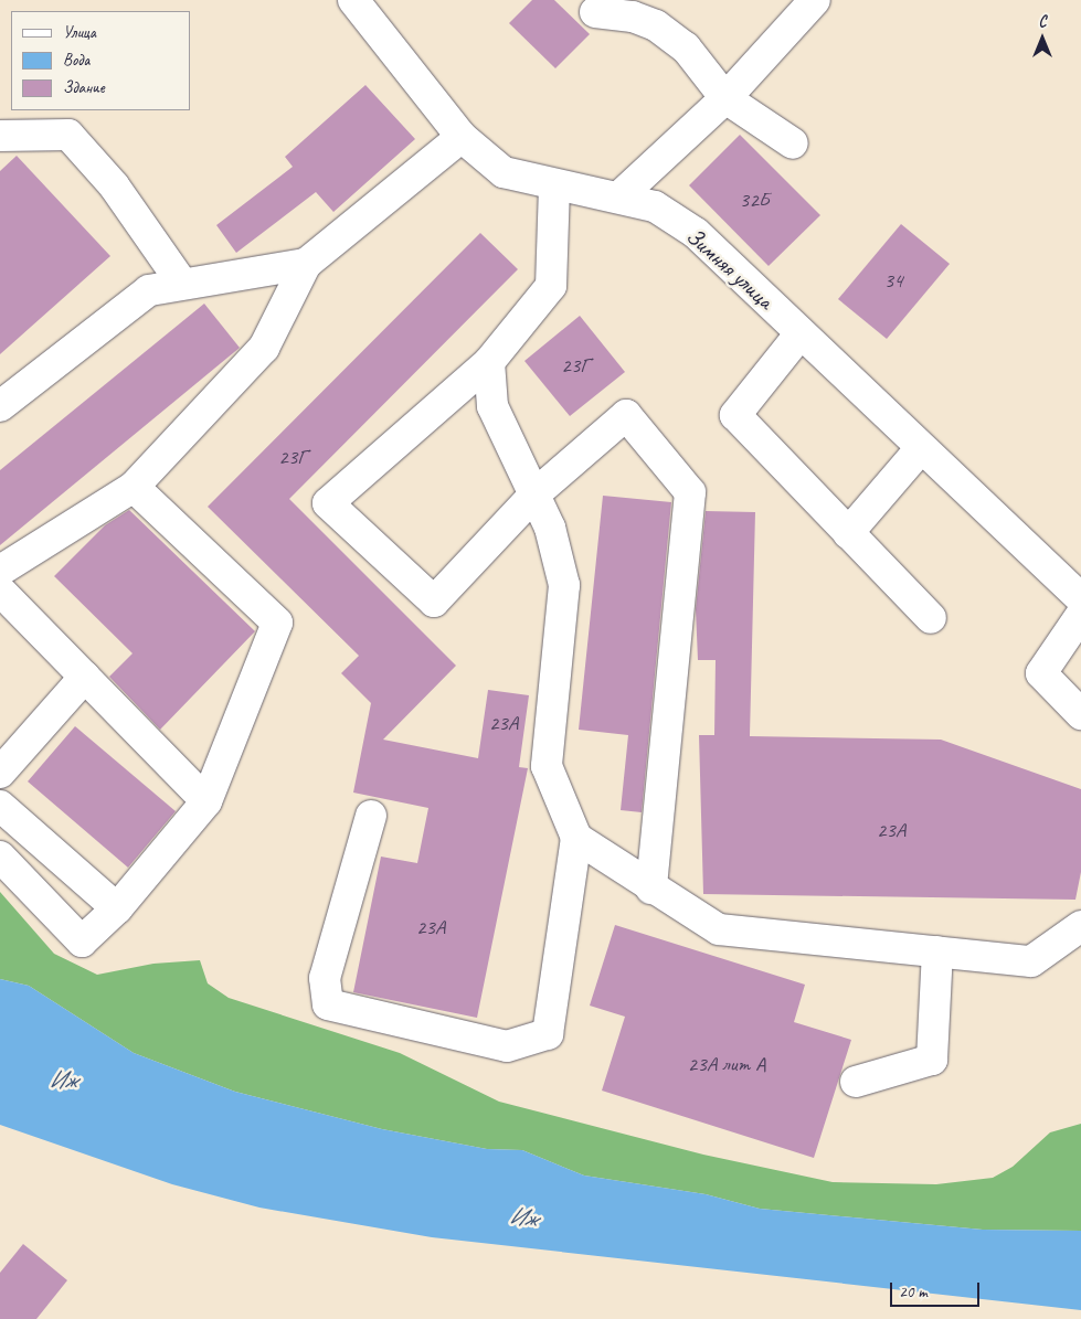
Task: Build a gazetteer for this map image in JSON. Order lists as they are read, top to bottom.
{
  "streets": {
    "street": ["Зимняя улица"]
  },
  "water": ["Иж"],
  "house_numbers": [
    "32Б",
    "34",
    "23Г",
    "23Г",
    "23А",
    "23А",
    "23А",
    "23А лит А"
  ],
  "legend": ["Улица", "Вода", "Здание"],
  "scale_bar": "20 m",
  "north": "top"
}
